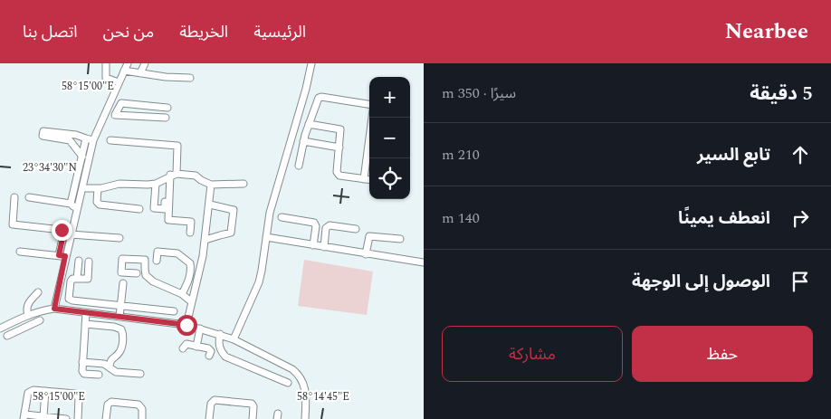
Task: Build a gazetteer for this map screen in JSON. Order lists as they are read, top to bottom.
{
  "page": {
    "header": "Nearbee",
    "nav": [
      "الرئيسية",
      "الخريطة",
      "من نحن",
      "اتصل بنا"
    ],
    "heading": ["5 دقيقة", "سيرًا · 350 m"],
    "map_buttons": ["+", "−"],
    "list": [
      ["تابع السير", "210 m"],
      ["انعطف يمينًا", "140 m"],
      "الوصول إلى الوجهة"
    ],
    "buttons": ["حفظ", "مشاركة"]
  },
  "coordinates": ["58°15'00\"E", "23°34'30\"N", "58°14'45\"E"]
}
